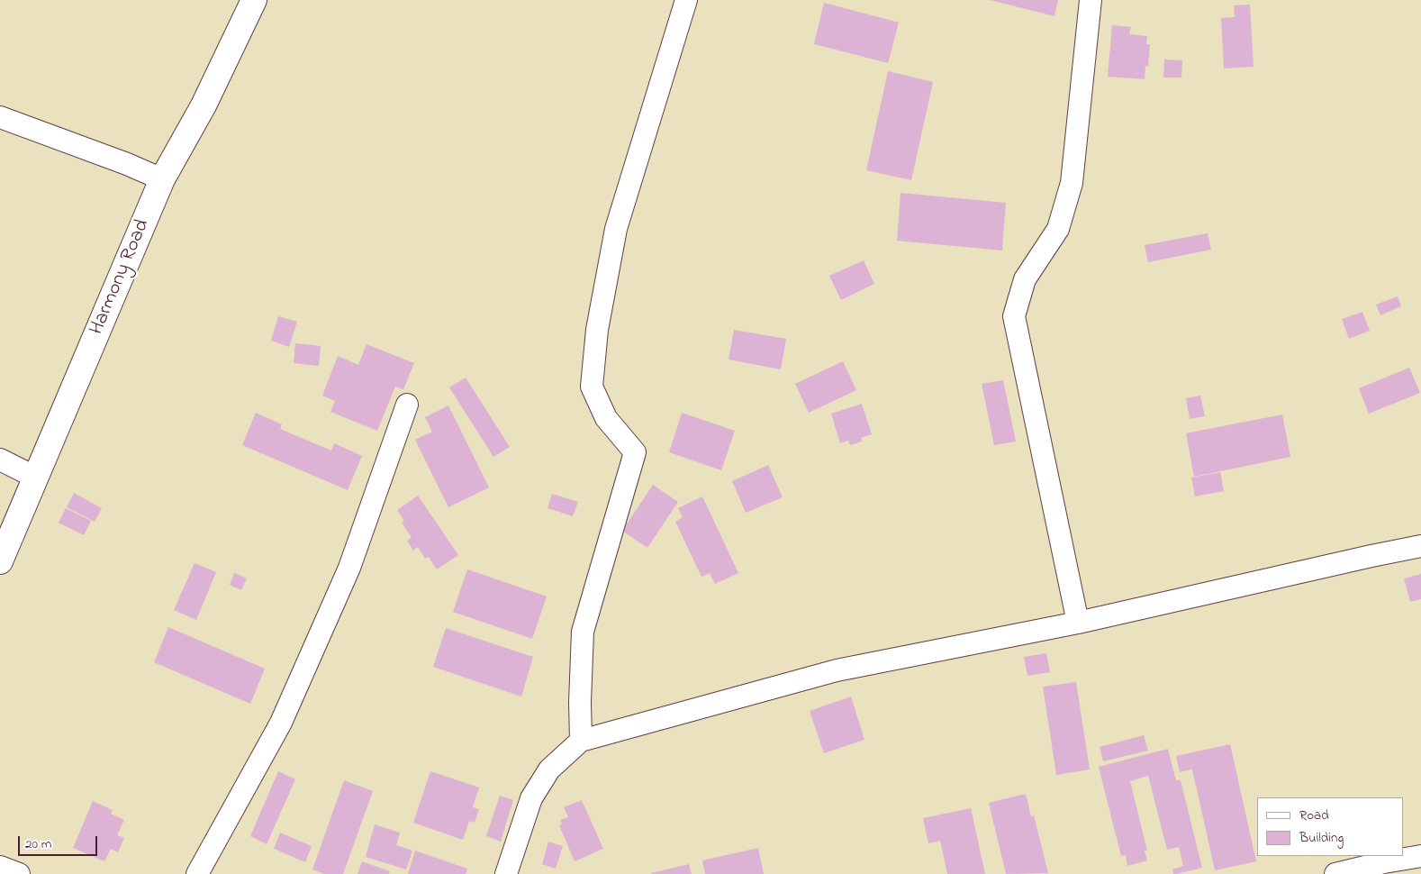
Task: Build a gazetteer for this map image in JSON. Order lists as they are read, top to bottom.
{
  "streets": {
    "main road": ["Harmony Road"]
  },
  "legend": ["Road", "Building"],
  "scale_bar": "20 m"
}
